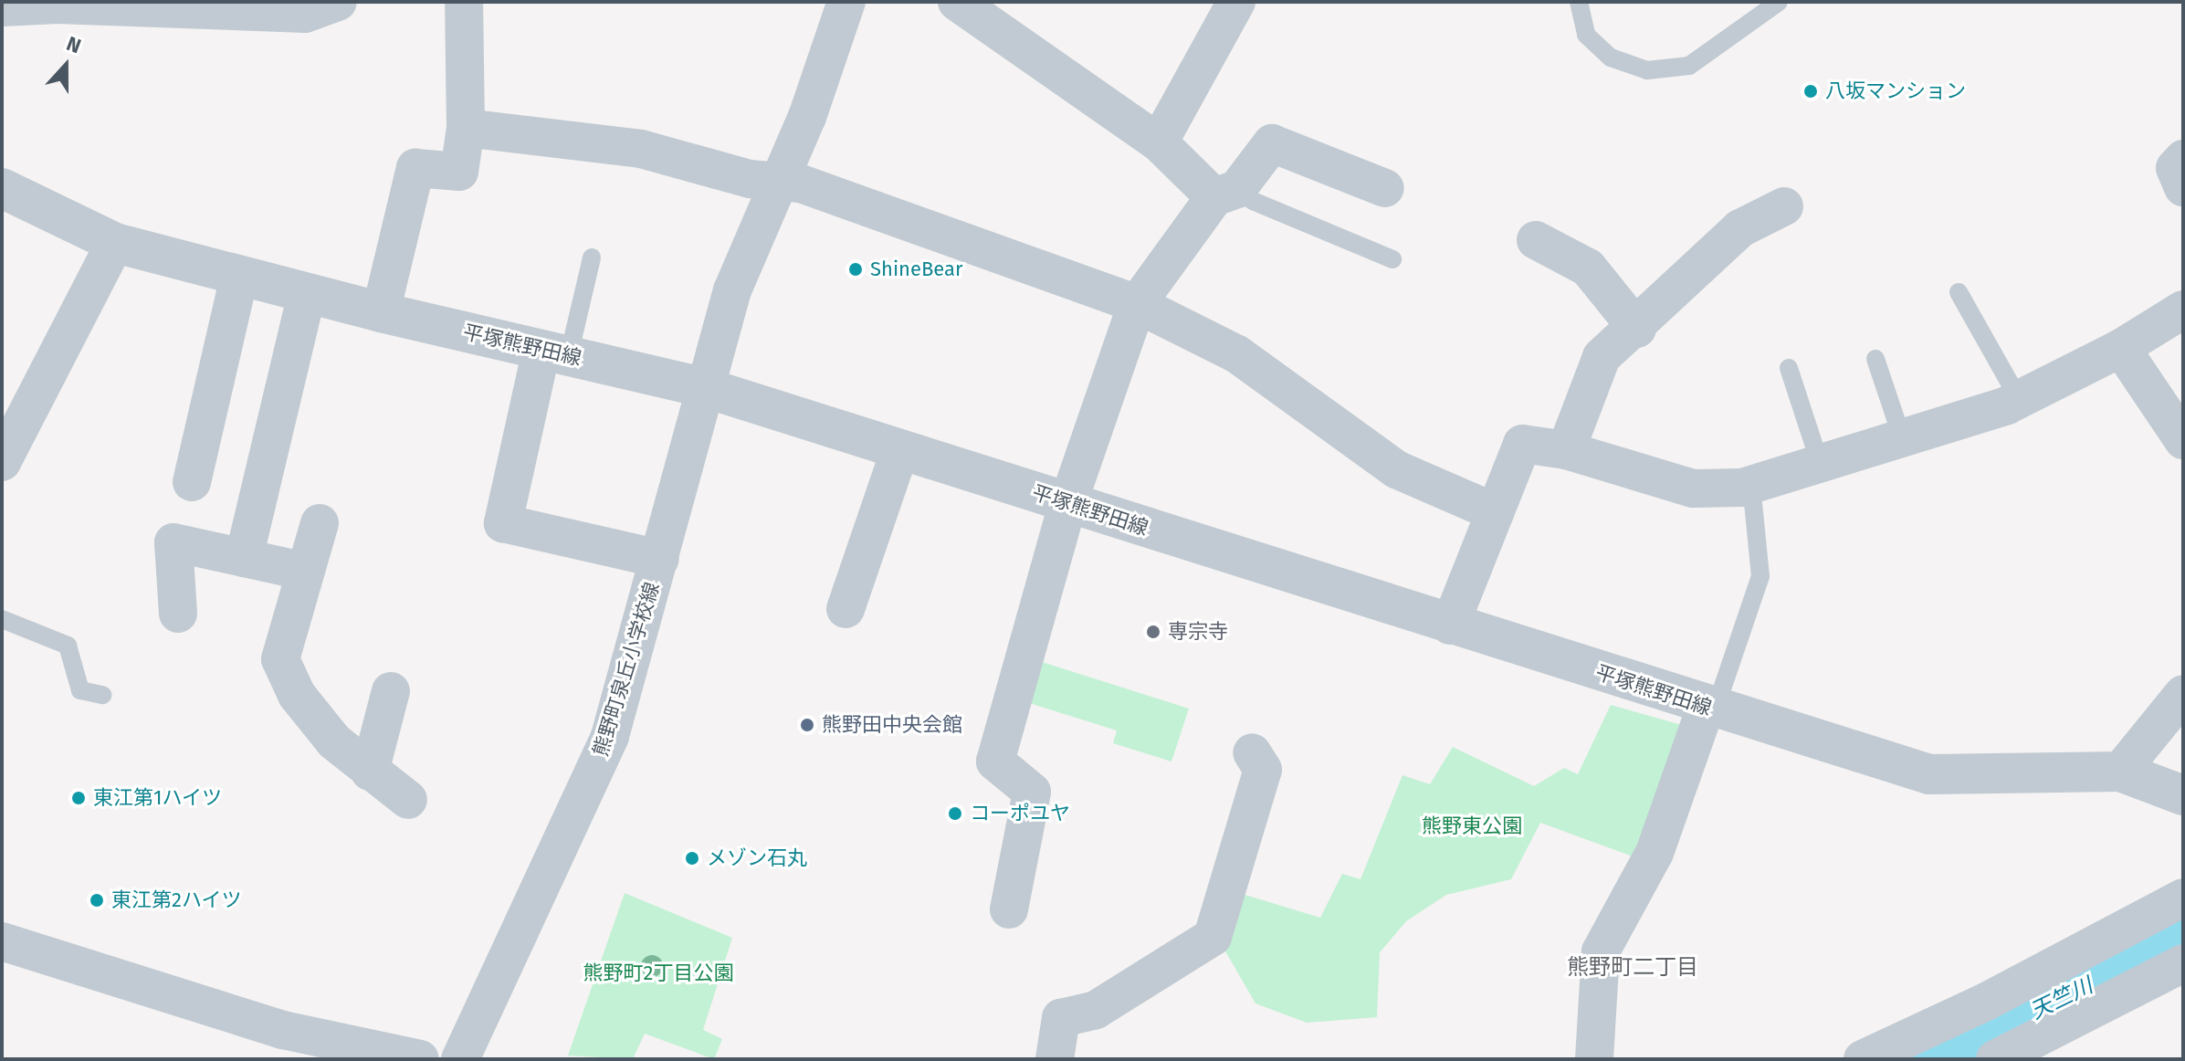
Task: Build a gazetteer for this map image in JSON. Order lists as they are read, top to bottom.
{
  "streets": {
    "street": ["平塚熊野田線", "熊野町泉丘小学校線"]
  },
  "crossings": [
    ["平塚熊野田線", "熊野町泉丘小学校線"]
  ],
  "districts": ["熊野町二丁目"],
  "water": ["天竺川"],
  "parks": ["熊野東公園", "熊野町2丁目公園"],
  "places": [
    "八坂マンション",
    "ShineBear",
    "専宗寺",
    "熊野田中央会館",
    "東江第1ハイツ",
    "コーポユヤ",
    "メゾン石丸",
    "東江第2ハイツ"
  ],
  "north": "top"
}
